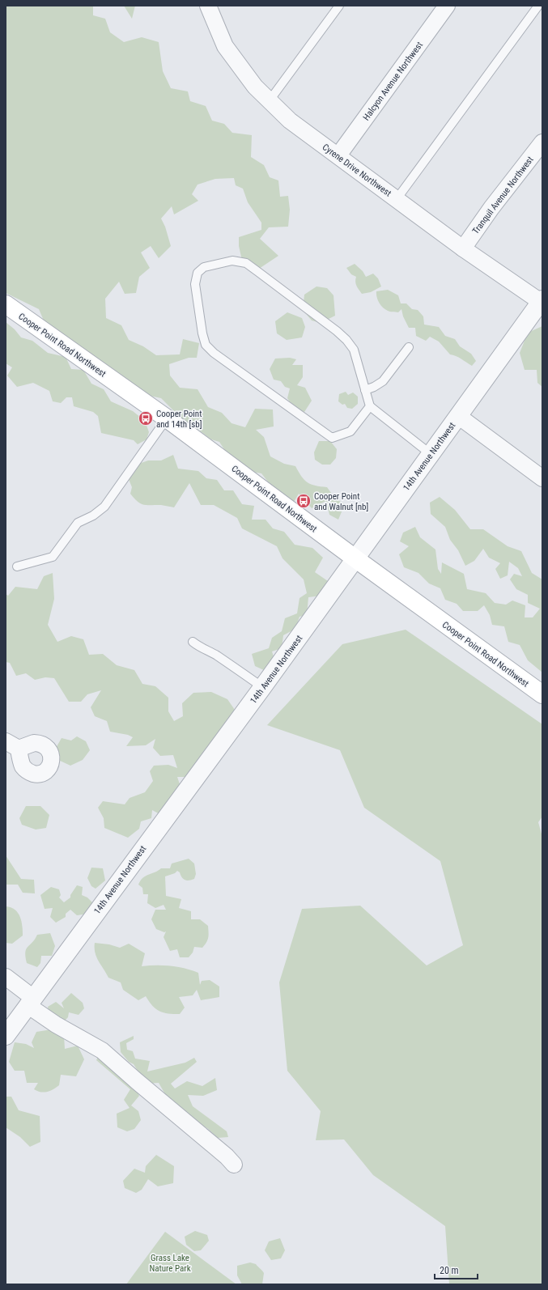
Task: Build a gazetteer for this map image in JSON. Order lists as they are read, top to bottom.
{
  "streets": {
    "main road": ["Cooper Point Road Northwest"],
    "street": [
      "Halcyon Avenue Northwest",
      "Cyrene Drive Northwest",
      "Tranquil Avenue Northwest",
      "14th Avenue Northwest"
    ]
  },
  "crossings": [
    ["Halcyon Avenue Northwest", "Cyrene Drive Northwest"],
    ["Cyrene Drive Northwest", "Tranquil Avenue Northwest"],
    ["Cyrene Drive Northwest", "14th Avenue Northwest"],
    ["Cooper Point Road Northwest", "14th Avenue Northwest"]
  ],
  "parks": ["Grass Lake Nature Park"],
  "places": {
    "bus stop": ["Cooper Point and 14th [sb]", "Cooper Point and Walnut [nb]"]
  },
  "scale_bar": "20 m"
}
